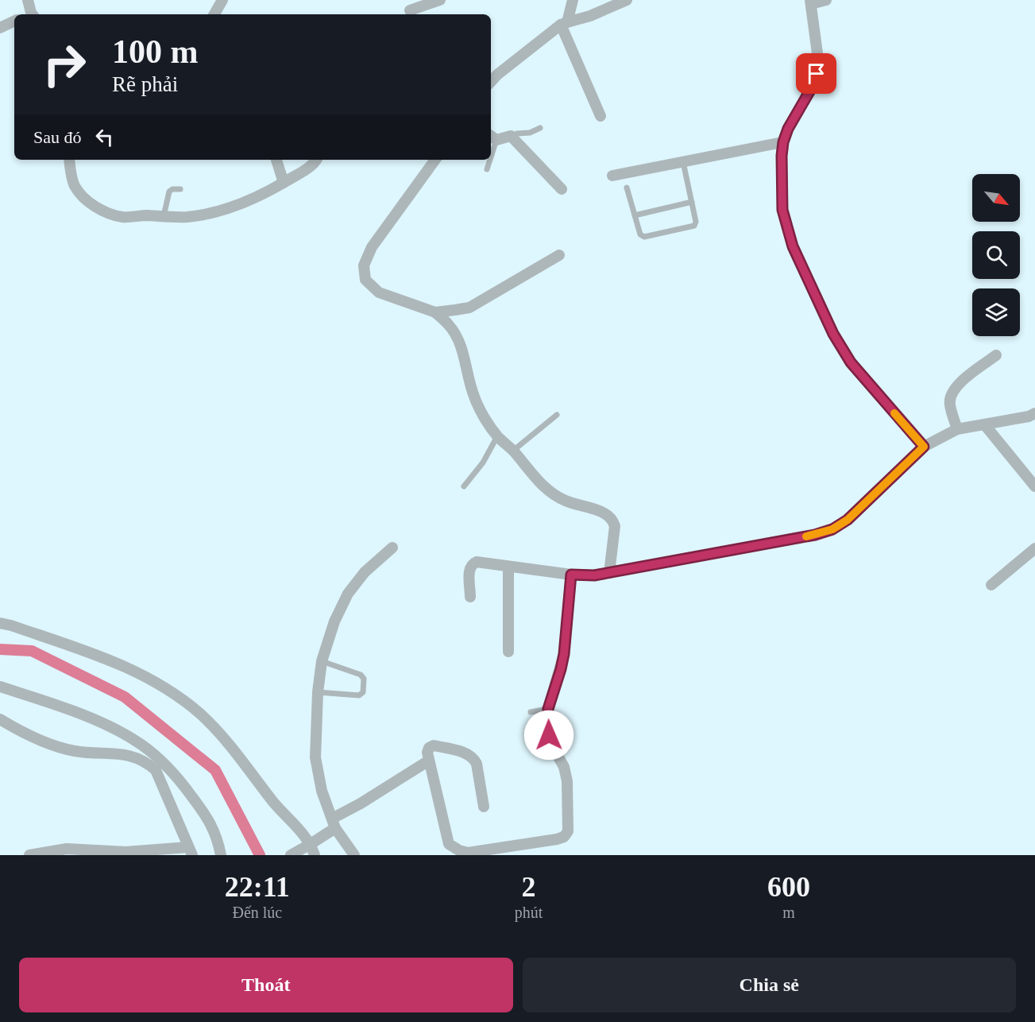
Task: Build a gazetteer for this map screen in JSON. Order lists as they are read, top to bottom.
{
  "north": "bottom right",
  "page": {
    "turn": ["100 m", "Rẽ phải"],
    "then": "Sau đó",
    "eta": [
      "22:11",
      "Đến lúc",
      "2",
      "phút",
      "600",
      "m"
    ],
    "buttons": ["Thoát", "Chia sẻ"]
  }
}
